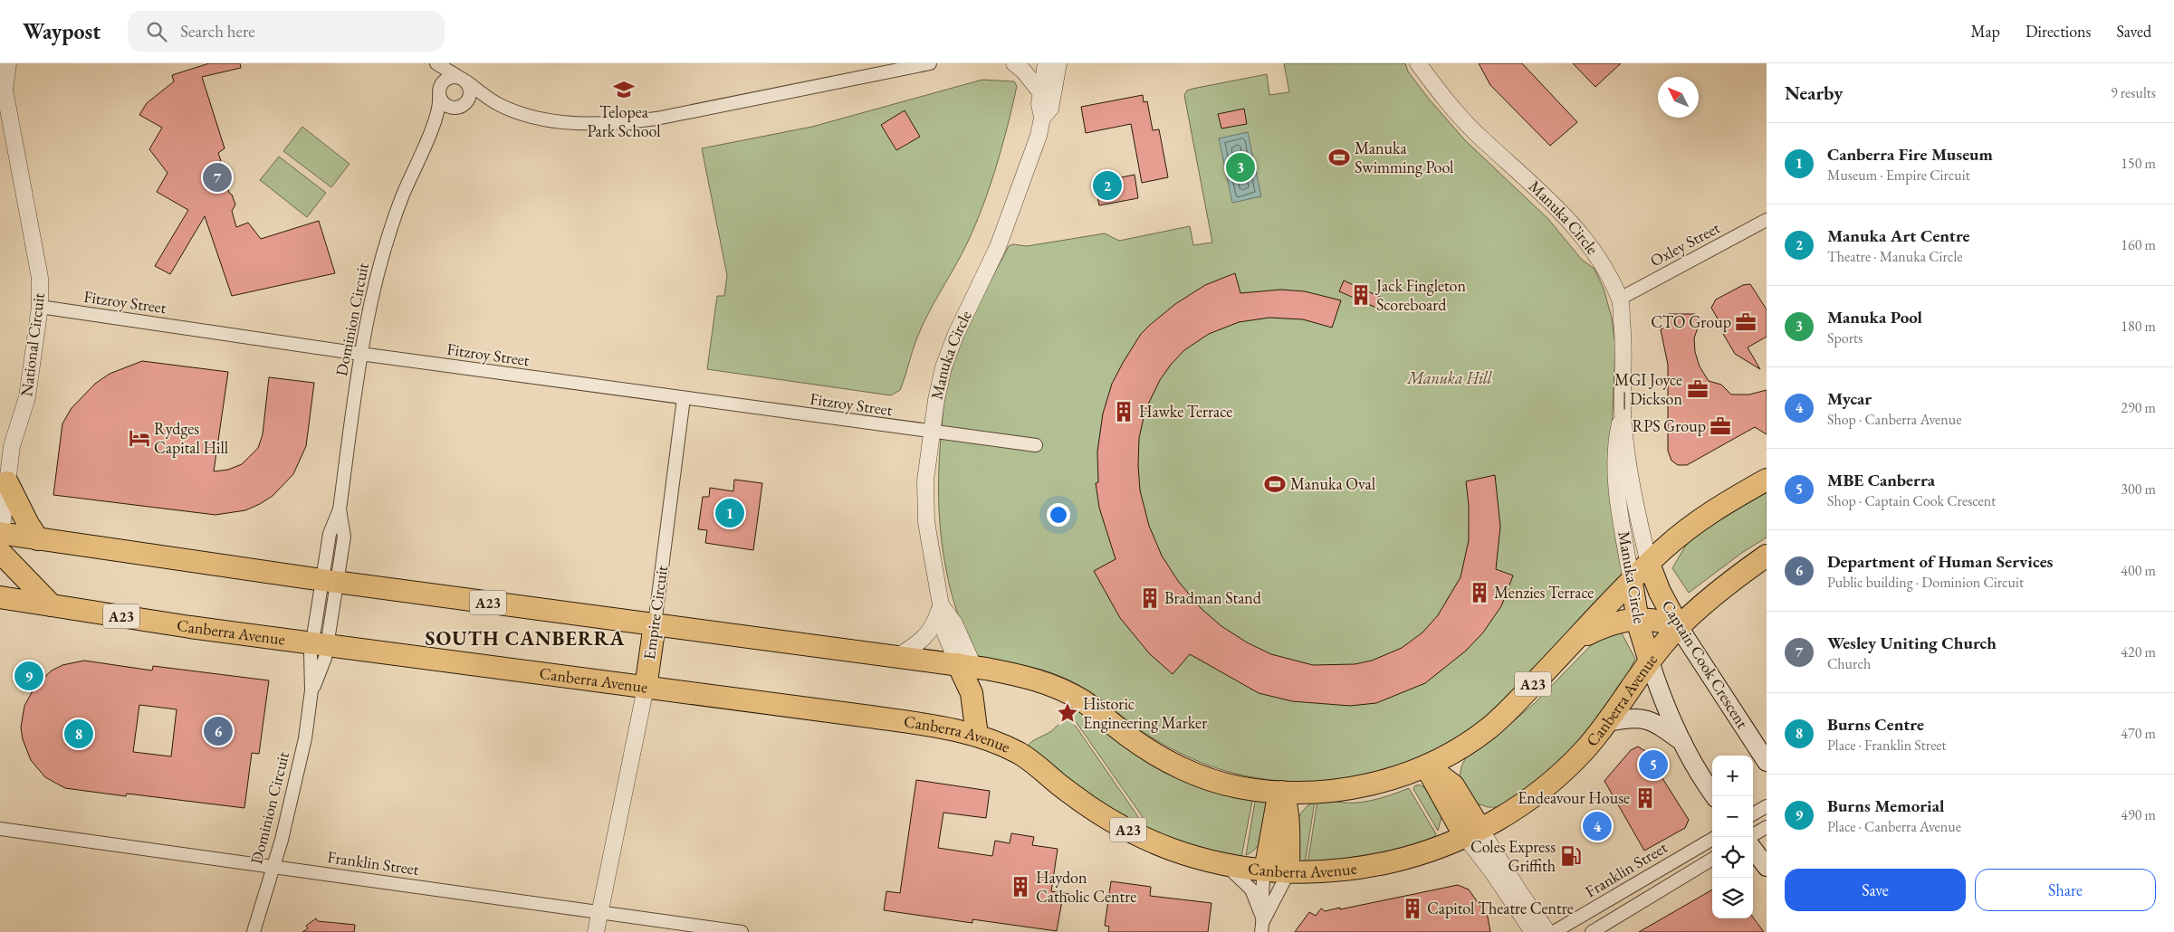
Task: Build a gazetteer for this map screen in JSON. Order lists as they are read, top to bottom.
{
  "streets": {
    "highway": [
      "Manuka Circle",
      "A23",
      "Empire Circuit",
      "Canberra Avenue",
      "Captain Cook Crescent"
    ],
    "street": [
      "Oxley Street",
      "Fitzroy Street",
      "Dominion Circuit",
      "National Circuit",
      "Franklin Street"
    ]
  },
  "crossings": [
    ["Manuka Circle", "Oxley Street"],
    ["Manuka Circle", "Fitzroy Street"],
    ["Manuka Circle", "A23"],
    ["Manuka Circle", "Canberra Avenue"],
    ["Manuka Circle", "Captain Cook Crescent"],
    ["Fitzroy Street", "Dominion Circuit"],
    ["Fitzroy Street", "National Circuit"],
    ["Fitzroy Street", "Empire Circuit"],
    ["Dominion Circuit", "A23"],
    ["Dominion Circuit", "Canberra Avenue"],
    ["Dominion Circuit", "Franklin Street"],
    ["National Circuit", "A23"],
    ["A23", "Empire Circuit"],
    ["A23", "Captain Cook Crescent"],
    ["Empire Circuit", "Canberra Avenue"],
    ["Empire Circuit", "Franklin Street"],
    ["Canberra Avenue", "Captain Cook Crescent"]
  ],
  "districts": ["SOUTH CANBERRA"],
  "parks": ["Manuka Hill"],
  "places": {
    "school or university": ["Telopea Park School"],
    "sports": ["Manuka Swimming Pool", "Manuka Oval"],
    "building": [
      "Jack Fingleton Scoreboard",
      "Hawke Terrace",
      "Menzies Terrace",
      "Bradman Stand",
      "Endeavour House",
      "Haydon Catholic Centre",
      "Capitol Theatre Centre"
    ],
    "office": ["CTO Group", "MGI Joyce | Dickson", "RPS Group"],
    "hotel": ["Rydges Capital Hill"],
    "place": ["Historic Engineering Marker"],
    "fuel station": ["Coles Express Griffith"]
  },
  "north": "top left",
  "page": {
    "header": "Waypost",
    "search": "Search here",
    "nav": ["Map", "Directions", "Saved"],
    "heading": ["Nearby", "9 results"],
    "list": [
      {
        "mark": "1",
        "name": "Canberra Fire Museum",
        "note": "Museum · Empire Circuit",
        "value": "150 m"
      },
      {
        "mark": "2",
        "name": "Manuka Art Centre",
        "note": "Theatre · Manuka Circle",
        "value": "160 m"
      },
      {
        "mark": "3",
        "name": "Manuka Pool",
        "note": "Sports",
        "value": "180 m"
      },
      {
        "mark": "4",
        "name": "Mycar",
        "note": "Shop · Canberra Avenue",
        "value": "290 m"
      },
      {
        "mark": "5",
        "name": "MBE Canberra",
        "note": "Shop · Captain Cook Crescent",
        "value": "300 m"
      },
      {
        "mark": "6",
        "name": "Department of Human Services",
        "note": "Public building · Dominion Circuit",
        "value": "400 m"
      },
      {
        "mark": "7",
        "name": "Wesley Uniting Church",
        "note": "Church",
        "value": "420 m"
      },
      {
        "mark": "8",
        "name": "Burns Centre",
        "note": "Place · Franklin Street",
        "value": "470 m"
      },
      {
        "mark": "9",
        "name": "Burns Memorial",
        "note": "Place · Canberra Avenue",
        "value": "490 m"
      }
    ],
    "pins": [
      "3",
      "7",
      "2",
      "1",
      "9",
      "6",
      "8",
      "5",
      "4"
    ],
    "map_buttons": ["+", "−"],
    "buttons": ["Save", "Share"]
  }
}
